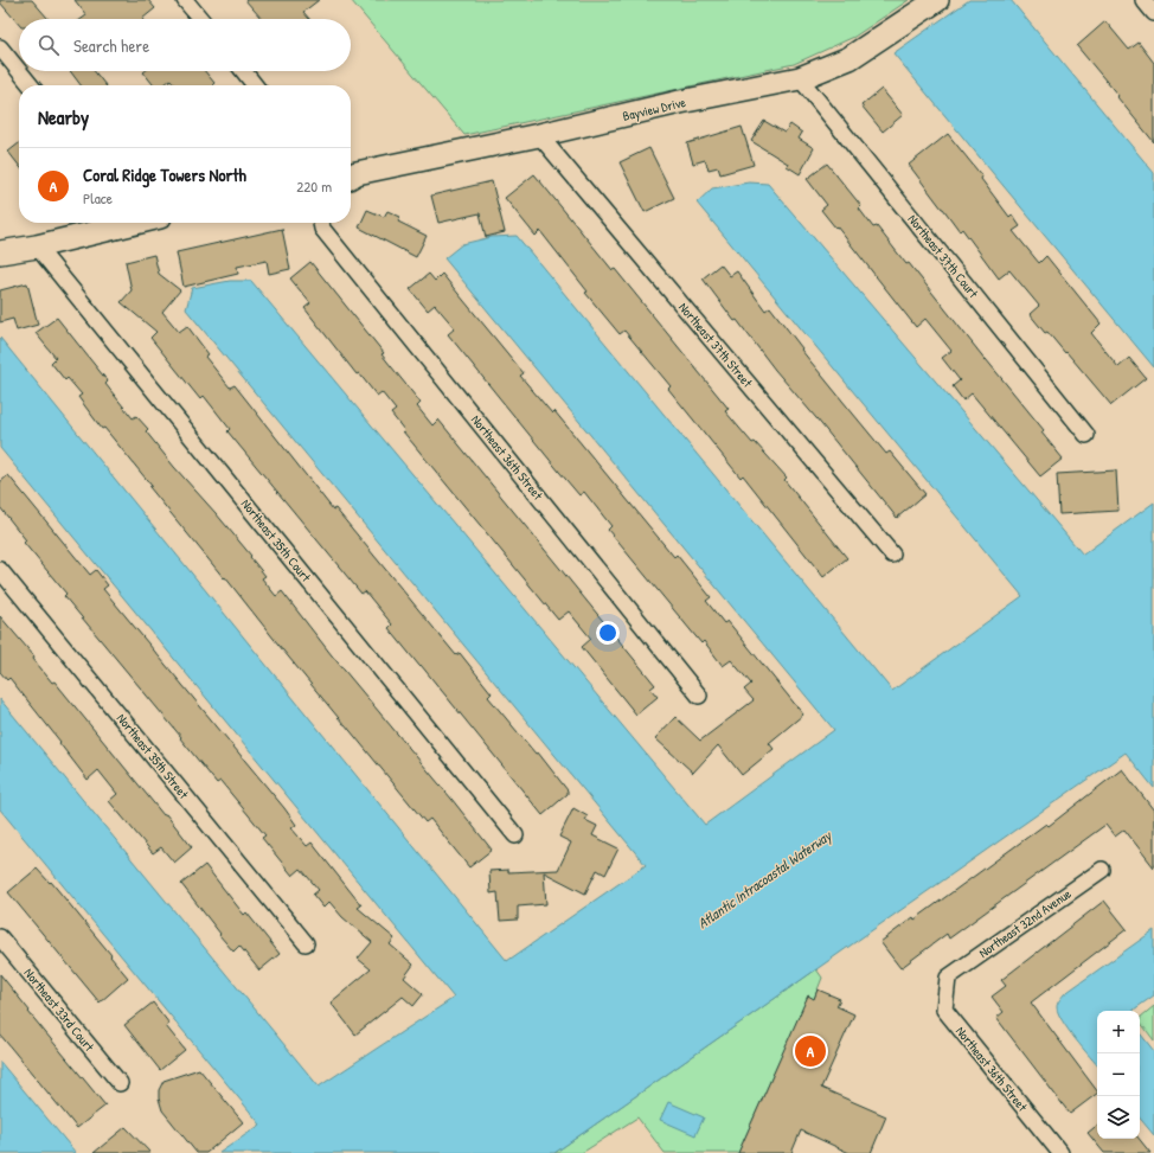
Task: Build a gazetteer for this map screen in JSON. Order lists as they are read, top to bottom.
{
  "streets": {
    "street": [
      "Bayview Drive",
      "Northeast 37th Court",
      "Northeast 37th Street",
      "Northeast 36th Street",
      "Northeast 35th Court",
      "Northeast 35th Street",
      "Northeast 32nd Avenue",
      "Northeast 33rd Court"
    ]
  },
  "crossings": [
    ["Bayview Drive", "Northeast 37th Court"],
    ["Bayview Drive", "Northeast 37th Street"],
    ["Northeast 36th Street", "Northeast 32nd Avenue"]
  ],
  "water": ["Atlantic Intracoastal Waterway"],
  "page": {
    "search": "Search here",
    "heading": "Nearby",
    "list": [
      {
        "mark": "A",
        "name": "Coral Ridge Towers North",
        "note": "Place",
        "value": "220 m"
      }
    ],
    "map_buttons": ["+", "−"],
    "pins": "A"
  }
}
